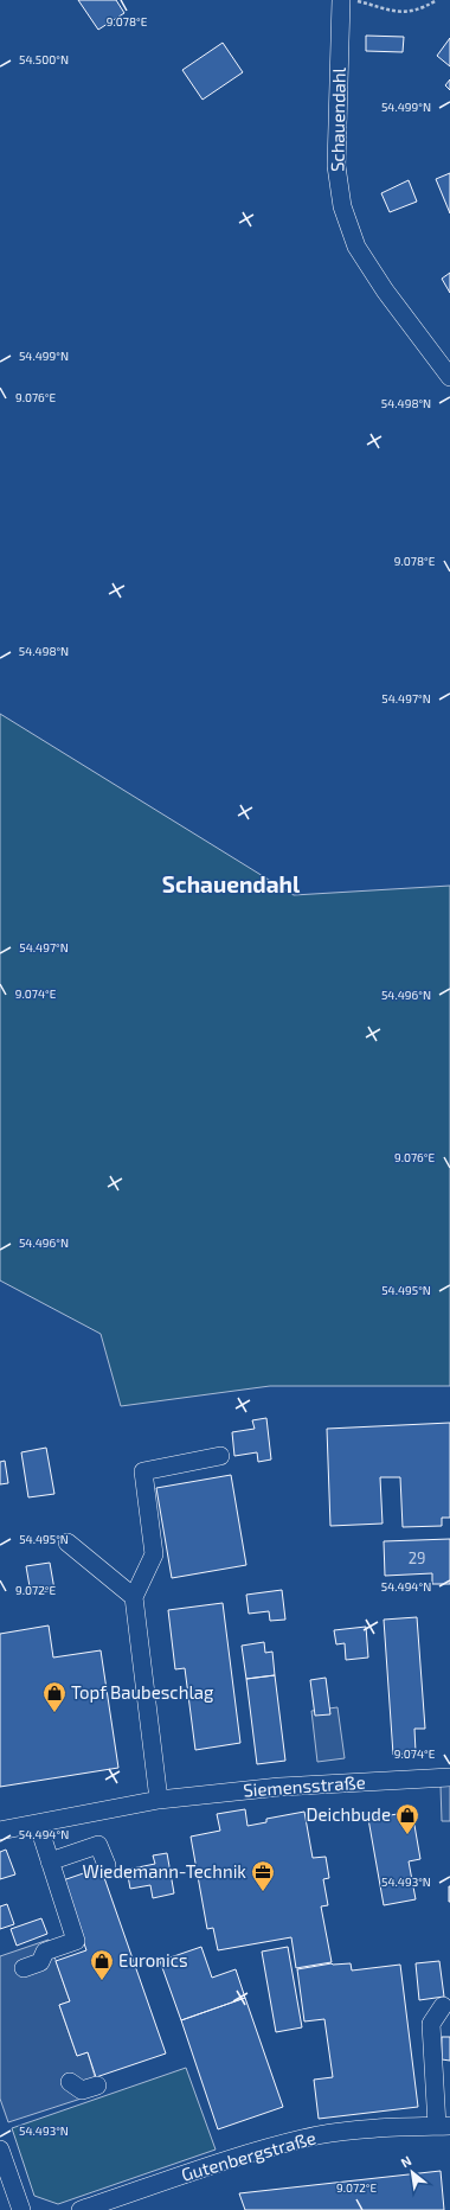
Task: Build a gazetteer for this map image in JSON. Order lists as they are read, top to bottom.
{
  "streets": {
    "street": ["Schauendahl", "Siemensstraße", "Gutenbergstraße"]
  },
  "districts": ["Schauendahl"],
  "places": {
    "shop": ["Topf Baubeschlag", "Deichbude", "Euronics"],
    "office": ["Wiedemann-Technik"]
  },
  "house_numbers": ["29"],
  "north": "top left",
  "coordinates": [
    "9.078°E",
    "54.500°N",
    "54.499°N",
    "9.076°E",
    "54.498°N",
    "54.497°N",
    "9.074°E",
    "54.496°N",
    "54.495°N",
    "54.494°N",
    "9.072°E",
    "54.493°N"
  ]
}
